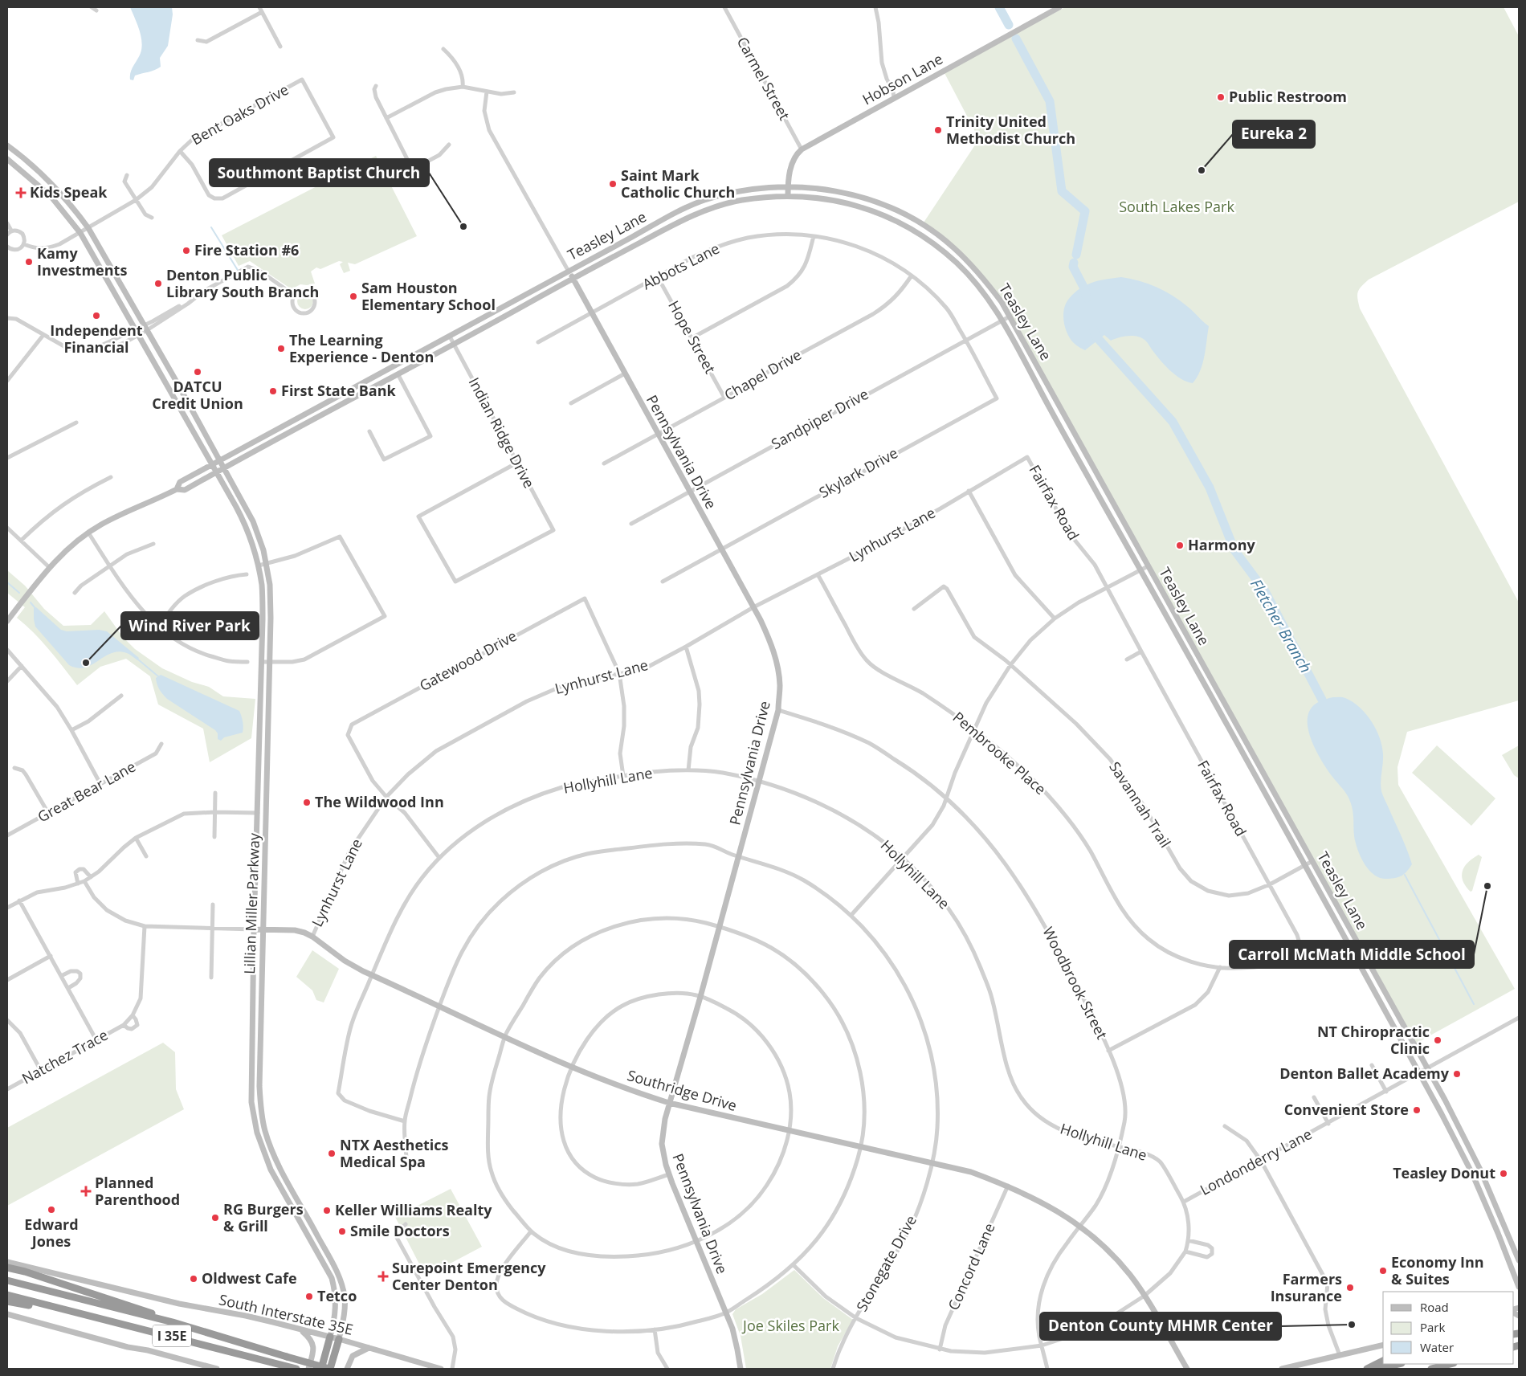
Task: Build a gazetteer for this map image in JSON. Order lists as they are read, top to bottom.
{
  "streets": {
    "highway": ["I 35E"],
    "main road": [
      "Hobson Lane",
      "Teasley Lane",
      "Pennsylvania Drive",
      "Lillian Miller Parkway",
      "Southridge Drive",
      "South Interstate 35E"
    ],
    "street": [
      "Carmel Street",
      "Bent Oaks Drive",
      "Abbots Lane",
      "Hope Street",
      "Chapel Drive",
      "Sandpiper Drive",
      "Indian Ridge Drive",
      "Skylark Drive",
      "Fairfax Road",
      "Lynhurst Lane",
      "Gatewood Drive",
      "Pembrooke Place",
      "Hollyhill Lane",
      "Great Bear Lane",
      "Savannah Trail",
      "Woodbrook Street",
      "Natchez Trace",
      "Londonderry Lane",
      "Stonegate Drive",
      "Concord Lane"
    ]
  },
  "crossings": [
    ["Carmel Street", "Hobson Lane"],
    ["Teasley Lane", "Sandpiper Drive"],
    ["Teasley Lane", "Indian Ridge Drive"],
    ["Teasley Lane", "Pennsylvania Drive"],
    ["Teasley Lane", "Savannah Trail"],
    ["Teasley Lane", "Lillian Miller Parkway"],
    ["Teasley Lane", "Londonderry Lane"],
    ["Abbots Lane", "Hope Street"],
    ["Abbots Lane", "Chapel Drive"],
    ["Abbots Lane", "Sandpiper Drive"],
    ["Abbots Lane", "Pennsylvania Drive"],
    ["Abbots Lane", "Skylark Drive"],
    ["Hope Street", "Chapel Drive"],
    ["Chapel Drive", "Pennsylvania Drive"],
    ["Sandpiper Drive", "Pennsylvania Drive"],
    ["Sandpiper Drive", "Skylark Drive"],
    ["Pennsylvania Drive", "Skylark Drive"],
    ["Pennsylvania Drive", "Lynhurst Lane"],
    ["Pennsylvania Drive", "Hollyhill Lane"],
    ["Pennsylvania Drive", "Woodbrook Street"],
    ["Pennsylvania Drive", "Southridge Drive"],
    ["Pennsylvania Drive", "Stonegate Drive"],
    ["Fairfax Road", "Lynhurst Lane"],
    ["Fairfax Road", "Pembrooke Place"],
    ["Fairfax Road", "Savannah Trail"],
    ["Lynhurst Lane", "Gatewood Drive"],
    ["Lynhurst Lane", "Pembrooke Place"],
    ["Lynhurst Lane", "Southridge Drive"],
    ["Hollyhill Lane", "Woodbrook Street"],
    ["Hollyhill Lane", "Southridge Drive"],
    ["Hollyhill Lane", "Londonderry Lane"],
    ["Hollyhill Lane", "Stonegate Drive"],
    ["Hollyhill Lane", "Concord Lane"],
    ["Lillian Miller Parkway", "Southridge Drive"],
    ["Lillian Miller Parkway", "South Interstate 35E"],
    ["Woodbrook Street", "Southridge Drive"],
    ["Natchez Trace", "Southridge Drive"],
    ["Southridge Drive", "Stonegate Drive"],
    ["Southridge Drive", "Concord Lane"]
  ],
  "water": ["Fletcher Branch"],
  "parks": ["South Lakes Park", "Joe Skiles Park"],
  "places": {
    "other": [
      "Public Restroom",
      "Trinity United Methodist Church",
      "Eureka 2",
      "Saint Mark Catholic Church",
      "Southmont Baptist Church",
      "Fire Station #6",
      "Kamy Investments",
      "Denton Public Library South Branch",
      "Sam Houston Elementary School",
      "Independent Financial",
      "The Learning Experience - Denton",
      "DATCU Credit Union",
      "First State Bank",
      "Harmony",
      "Wind River Park",
      "The Wildwood Inn",
      "Carroll McMath Middle School",
      "NT Chiropractic Clinic",
      "Denton Ballet Academy",
      "Convenient Store",
      "NTX Aesthetics Medical Spa",
      "Teasley Donut",
      "Edward Jones",
      "Keller Williams Realty",
      "RG Burgers & Grill",
      "Smile Doctors",
      "Economy Inn & Suites",
      "Oldwest Cafe",
      "Farmers Insurance",
      "Tetco",
      "Denton County MHMR Center"
    ],
    "health": ["Kids Speak", "Planned Parenthood", "Surepoint Emergency Center Denton"]
  },
  "legend": ["Road", "Park", "Water"]
}
